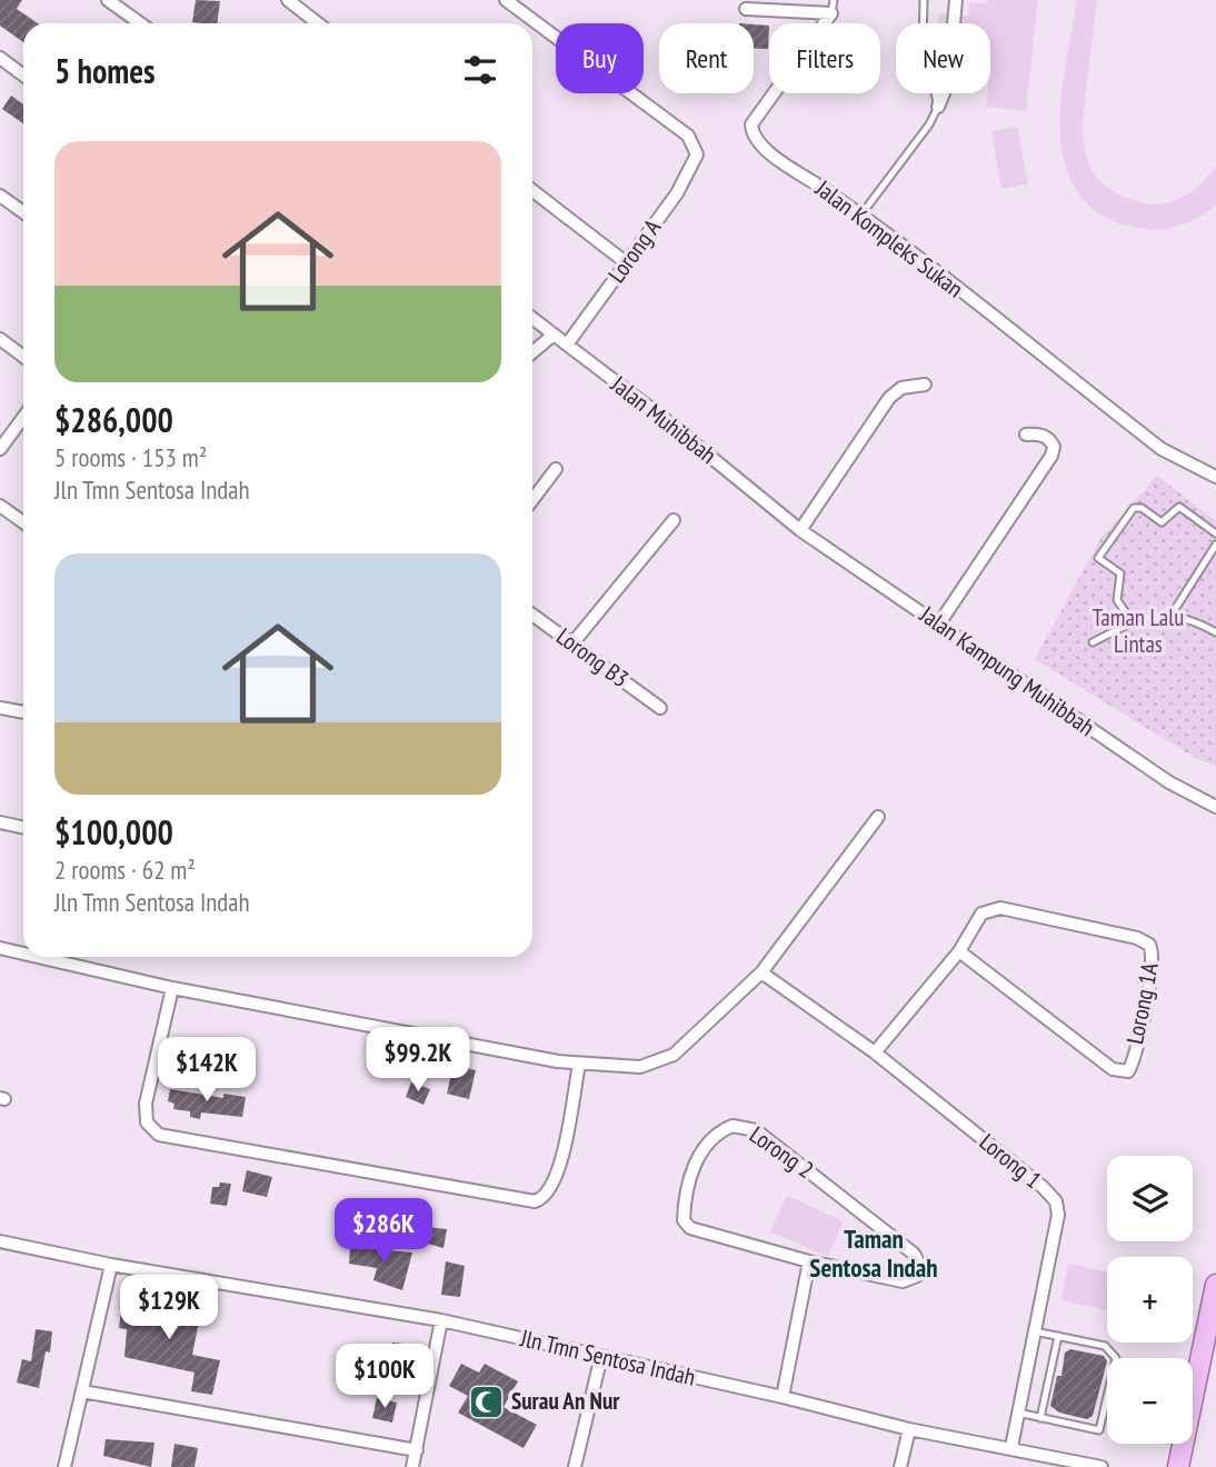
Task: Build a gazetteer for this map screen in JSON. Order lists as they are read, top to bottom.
{
  "streets": {
    "street": [
      "Jalan Kompleks Sukan",
      "Lorong A",
      "Jalan Muhibbah",
      "Lorong B3",
      "Jalan Kampung Muhibbah",
      "Lorong 1A",
      "Lorong 2",
      "Lorong 1",
      "Jln Tmn Sentosa Indah"
    ]
  },
  "crossings": [
    ["Lorong A", "Jalan Muhibbah"],
    ["Jalan Muhibbah", "Jalan Kampung Muhibbah"],
    ["Lorong 1A", "Lorong 1"],
    ["Lorong 1", "Jln Tmn Sentosa Indah"]
  ],
  "districts": ["Taman Sentosa Indah"],
  "parks": ["Taman Lalu Lintas"],
  "places": {
    "mosque": ["Surau An Nur"]
  },
  "page": {
    "chip": [
      "Buy",
      "Rent",
      "Filters",
      "New"
    ],
    "heading": "5 homes",
    "list": [
      {
        "name": "$286,000",
        "note": "5 rooms · 153 m² · Jln Tmn Sentosa Indah"
      },
      {
        "name": "$100,000",
        "note": "2 rooms · 62 m² · Jln Tmn Sentosa Indah"
      }
    ],
    "price": [
      "$99.2K",
      "$142K",
      "$286K",
      "$129K",
      "$100K"
    ],
    "map_buttons": ["+", "−"]
  }
}
